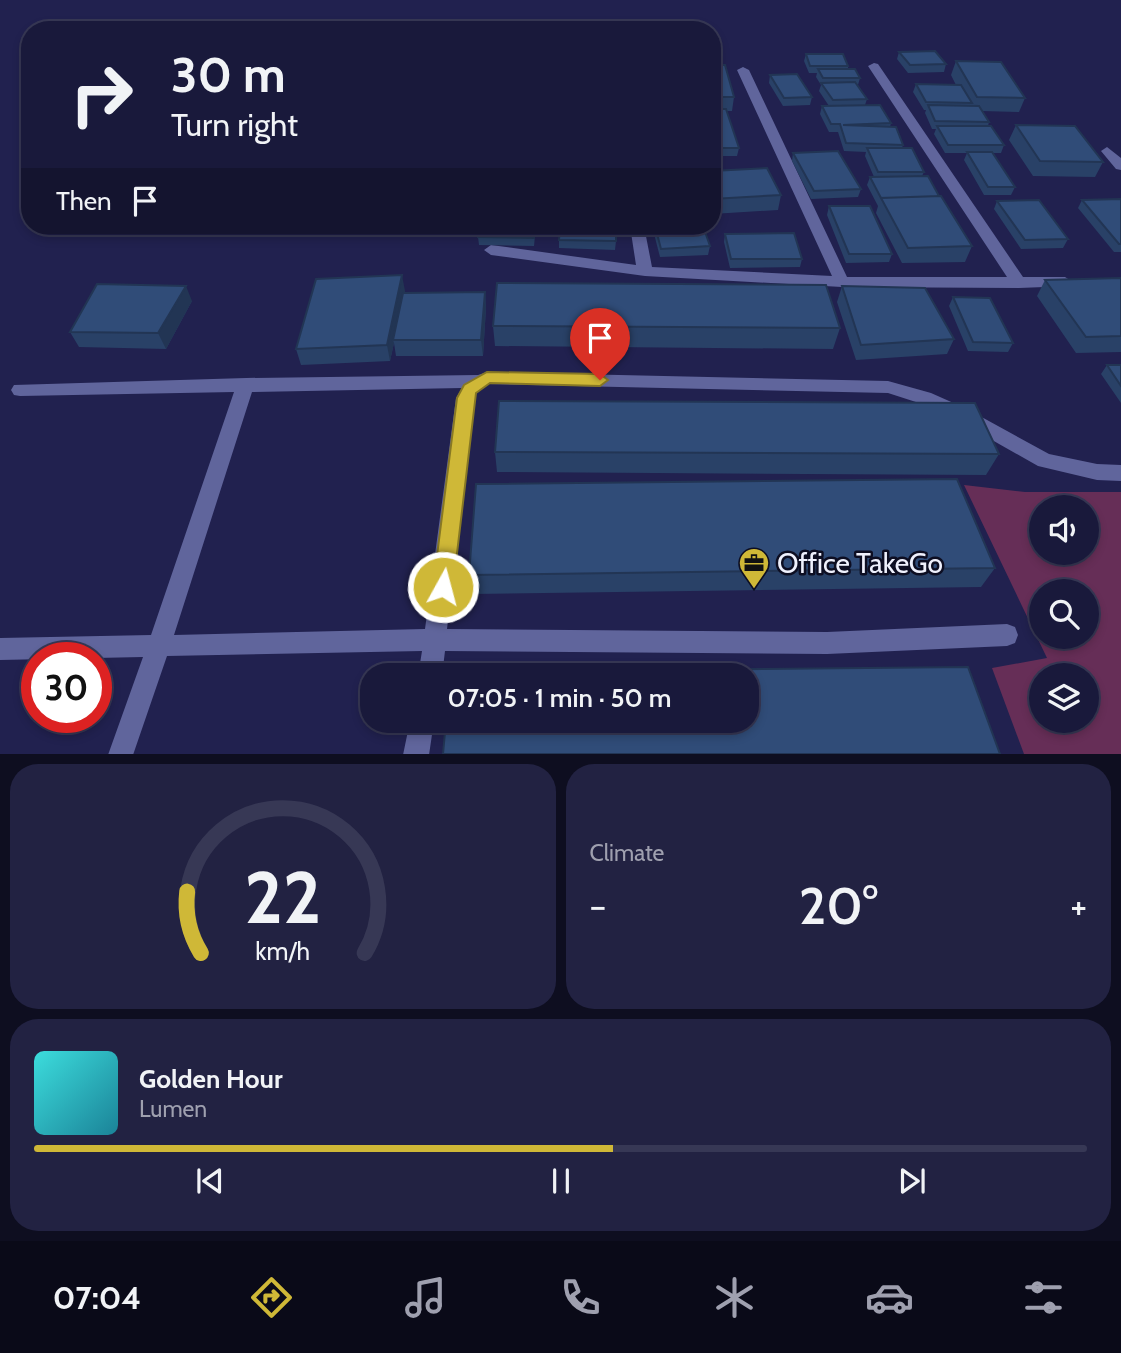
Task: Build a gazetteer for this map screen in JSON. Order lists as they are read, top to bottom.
{
  "places": {
    "office": ["Office TakeGo"]
  },
  "page": {
    "turn": ["30 m", "Turn right"],
    "then": "Then",
    "limit": "30",
    "trip": "07:05 · 1 min · 50 m",
    "tile": "Climate",
    "heat": ["−", "20°", "+"],
    "song": ["Golden Hour", "Lumen"],
    "tabs": "07:04",
    "gauge": ["22", "km/h"]
  }
}
